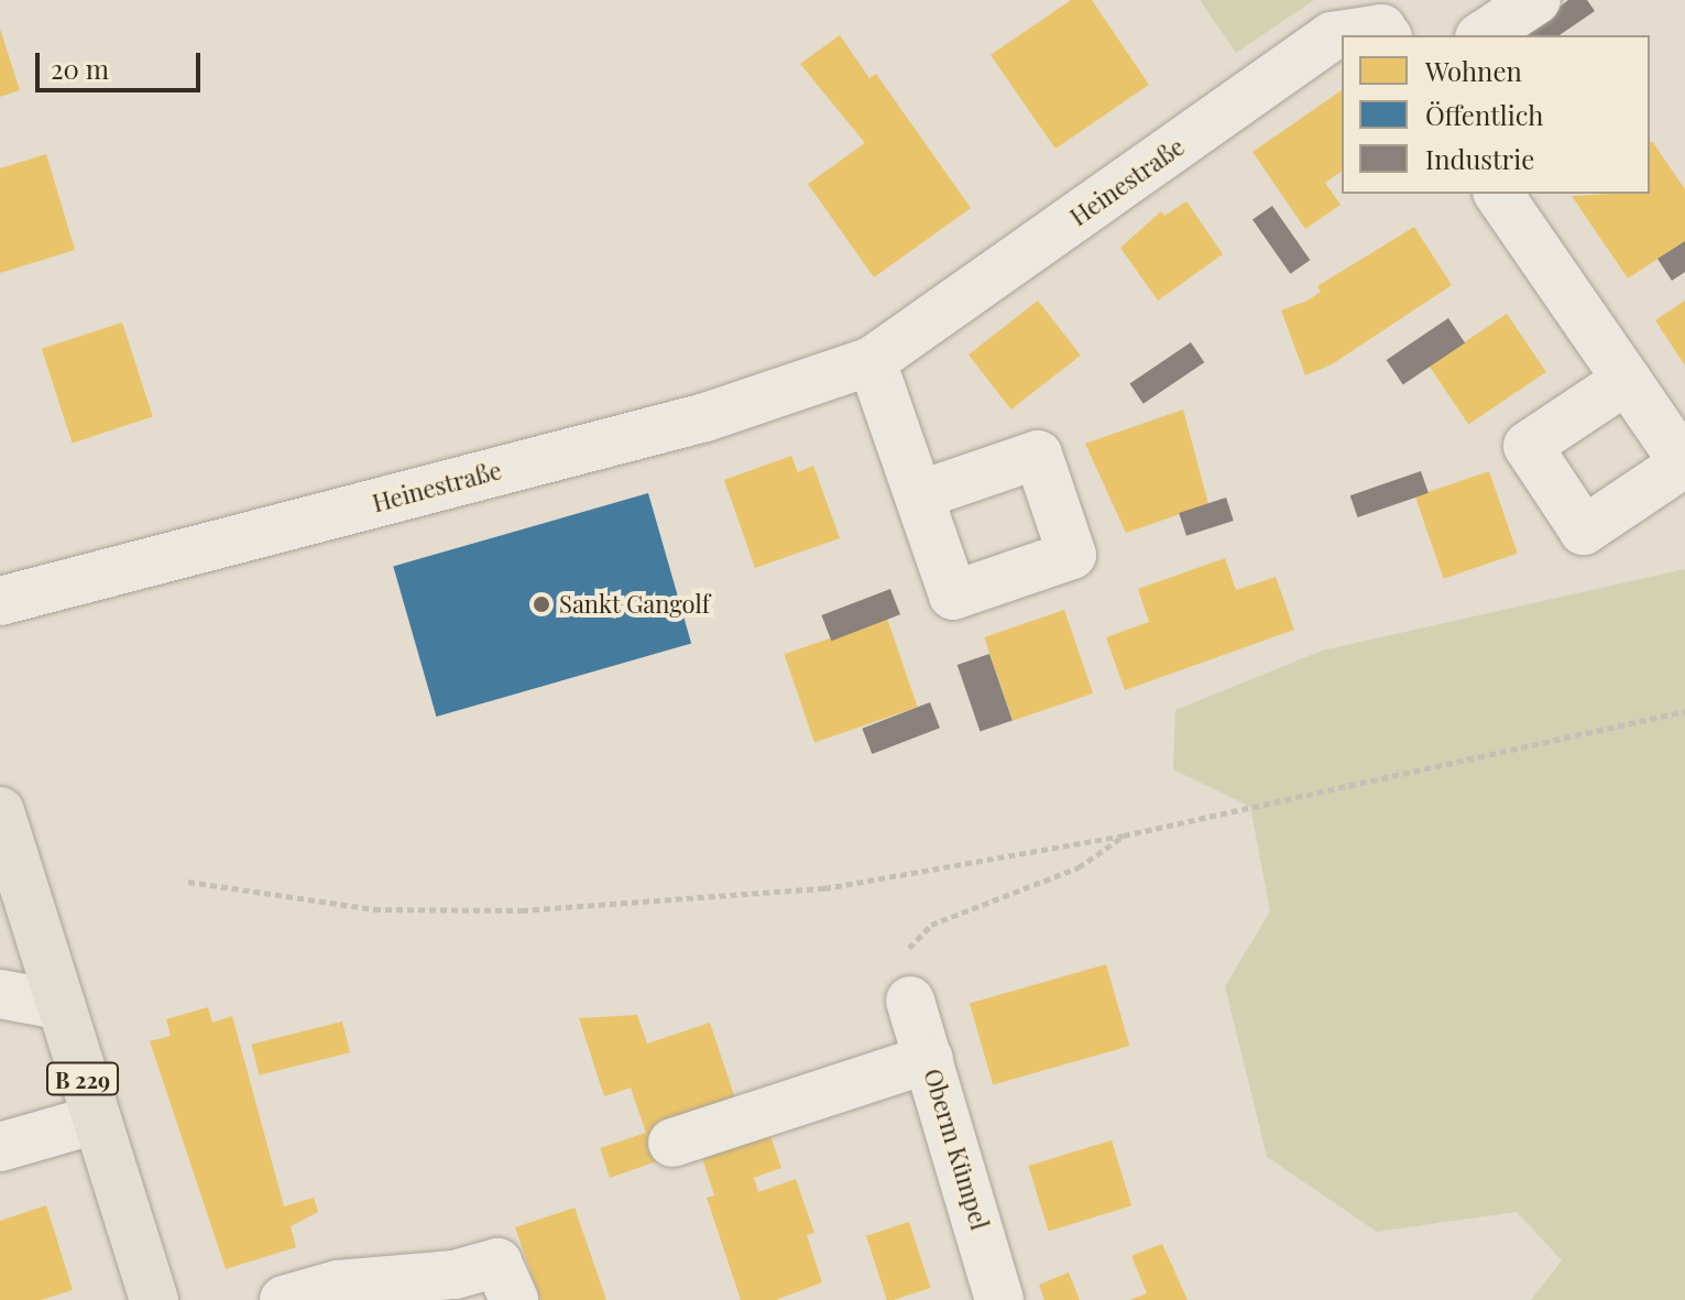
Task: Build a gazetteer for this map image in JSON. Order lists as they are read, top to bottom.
{
  "streets": {
    "main road": ["B 229"],
    "street": ["Heinestraße", "Oberm Kümpel"]
  },
  "places": ["Sankt Gangolf"],
  "legend": ["Wohnen", "Öffentlich", "Industrie"],
  "scale_bar": "20 m"
}
